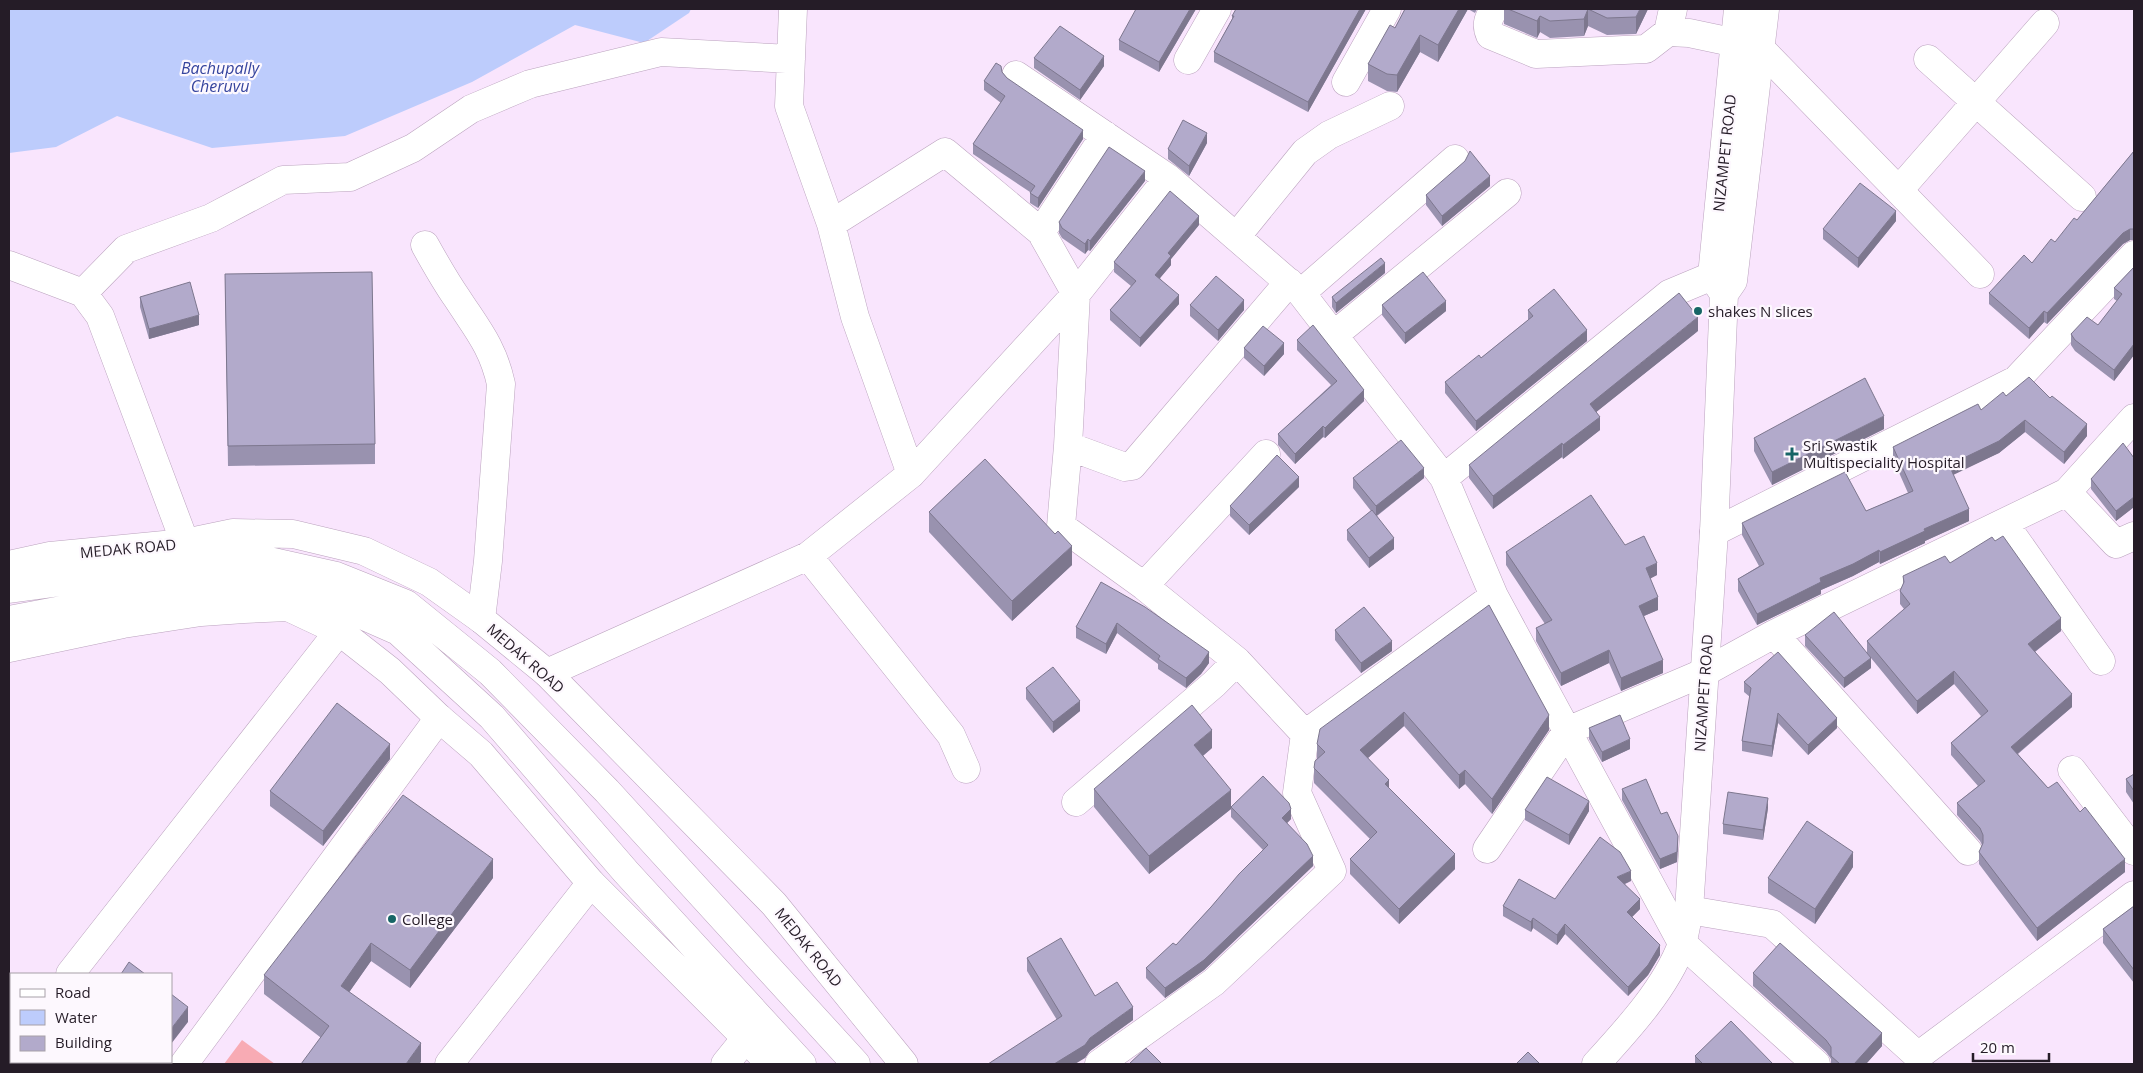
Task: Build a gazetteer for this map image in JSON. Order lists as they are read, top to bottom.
{
  "streets": {
    "street": ["NIZAMPET ROAD", "MEDAK ROAD"]
  },
  "water": ["Bachupally Cheruvu"],
  "places": {
    "other": ["shakes N slices", "College"],
    "health": ["Sri Swastik Multispeciality Hospital"]
  },
  "legend": ["Road", "Water", "Building"],
  "scale_bar": "20 m"
}
